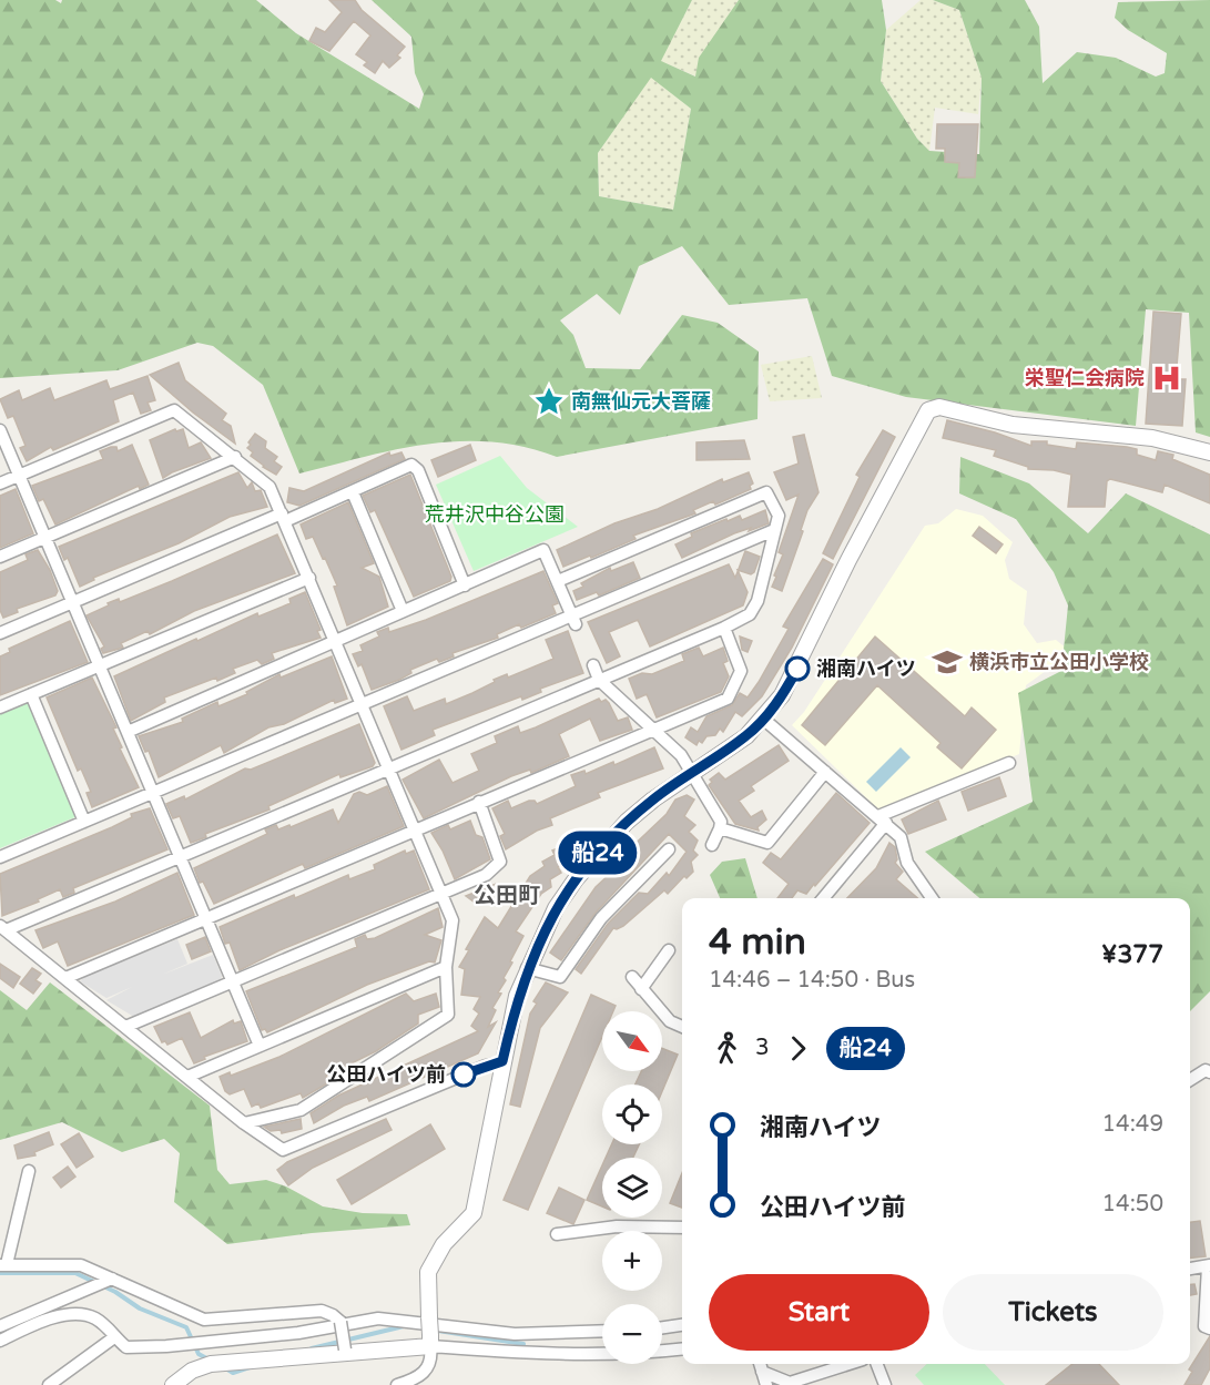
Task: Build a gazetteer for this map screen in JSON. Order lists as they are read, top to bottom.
{
  "districts": ["公田町"],
  "parks": ["荒井沢中谷公園"],
  "places": {
    "hospital": ["栄聖仁会病院"],
    "place": ["南無仙元大菩薩"],
    "school or university": ["横浜市立公田小学校"],
    "other": ["湘南ハイツ", "公田ハイツ前"]
  },
  "lines": ["bus line 船24"],
  "north": "bottom right",
  "page": {
    "on_map": "船24",
    "heading": ["4 min", "14:46 – 14:50 · Bus", "¥377"],
    "map_buttons": ["+", "−"],
    "legs": ["3", "船24"],
    "list": [
      {
        "name": "湘南ハイツ",
        "value": "14:49"
      },
      {
        "name": "公田ハイツ前",
        "value": "14:50"
      }
    ],
    "buttons": ["Start", "Tickets"]
  }
}
